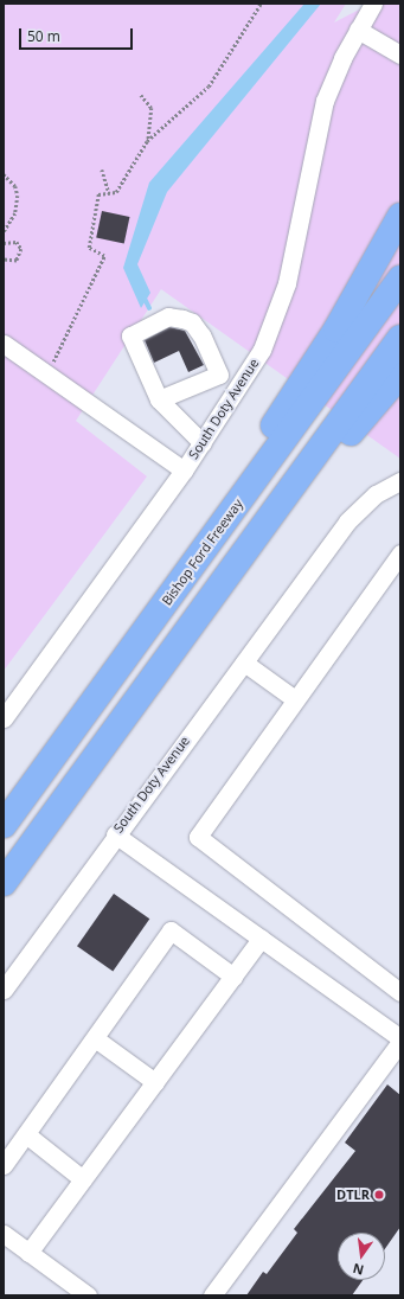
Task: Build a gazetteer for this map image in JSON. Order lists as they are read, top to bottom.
{
  "streets": {
    "highway": ["Bishop Ford Freeway"],
    "street": ["South Doty Avenue"]
  },
  "places": ["DTLR"],
  "scale_bar": "50 m",
  "north": "bottom"
}
